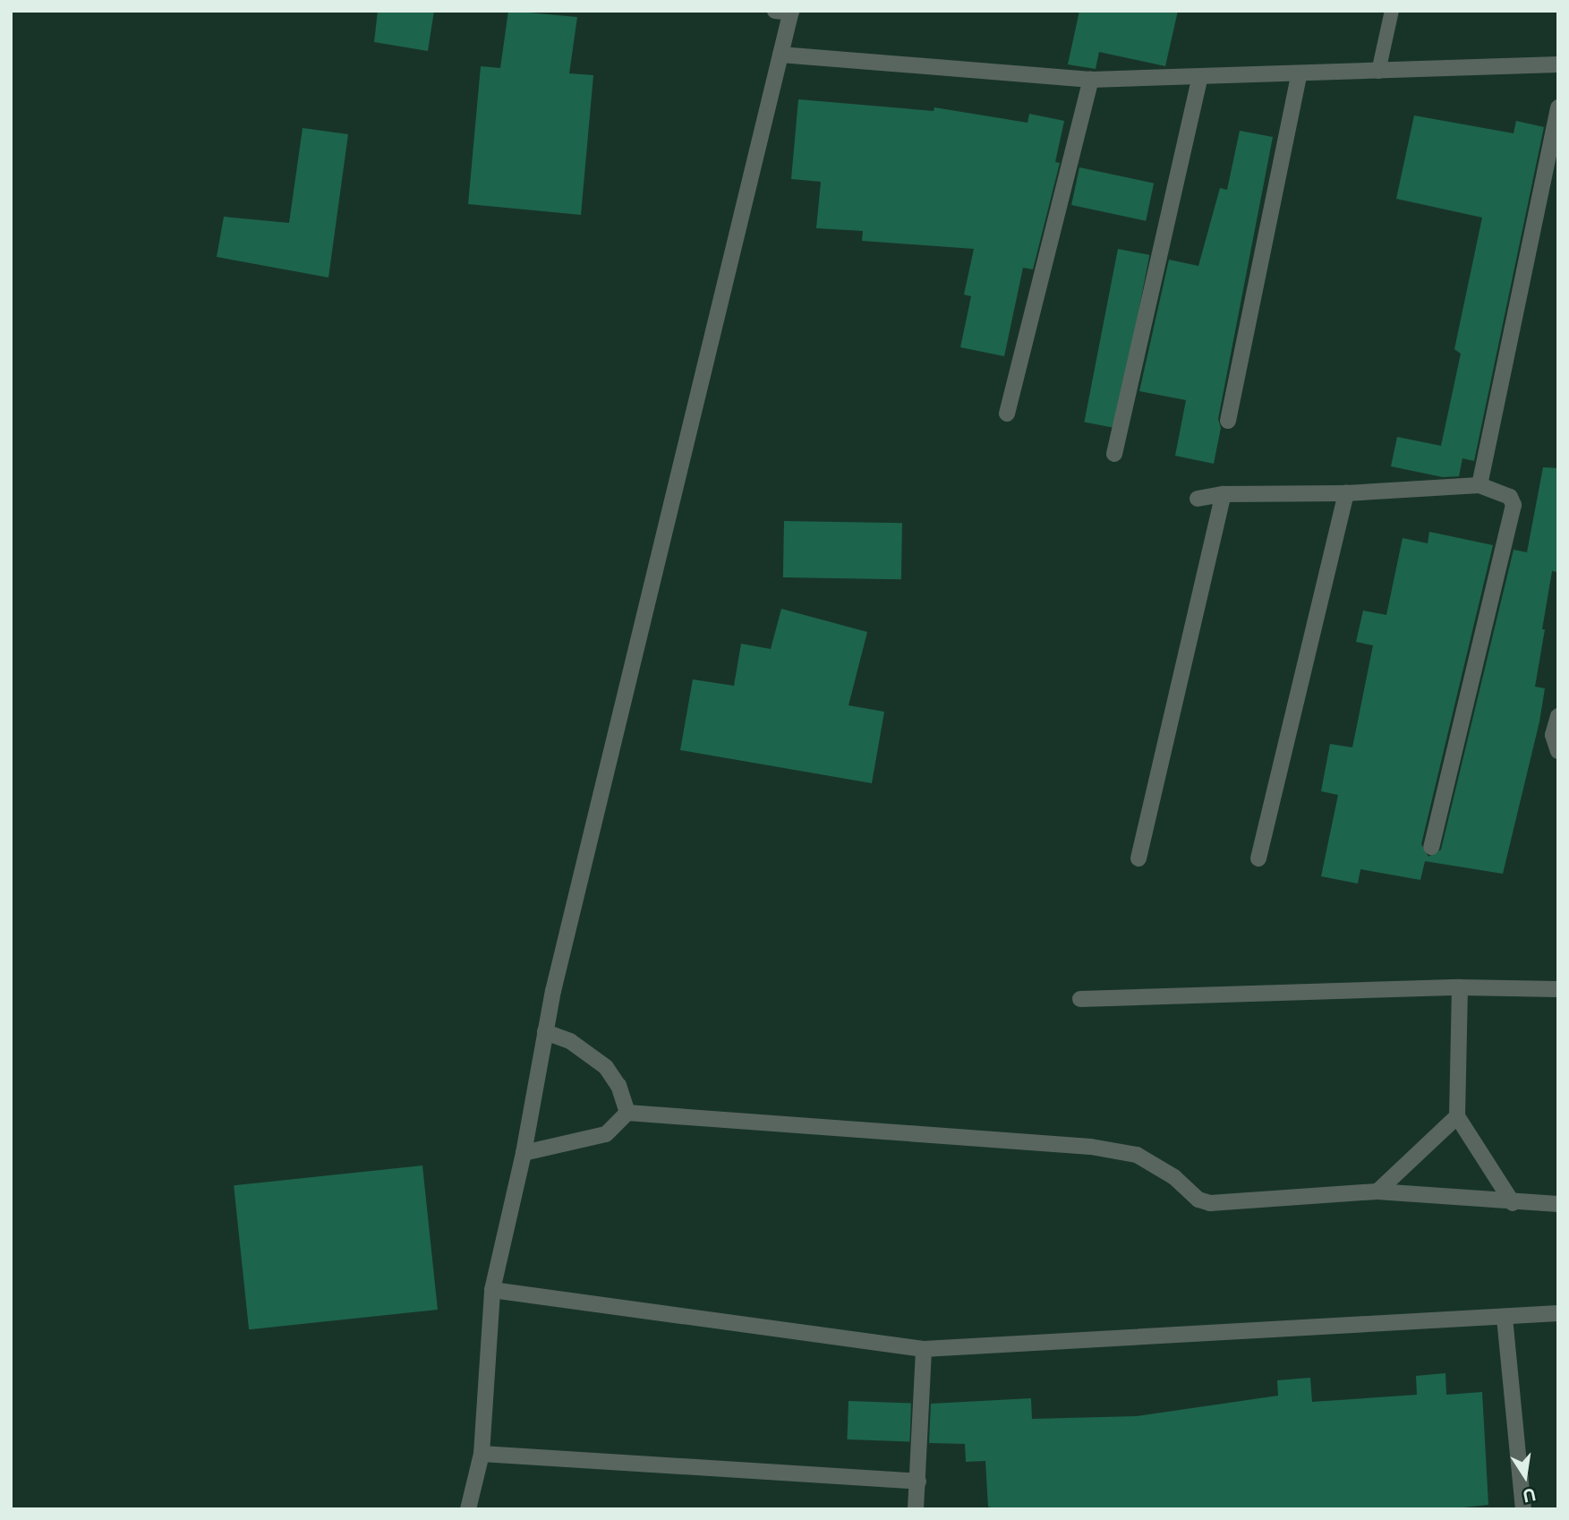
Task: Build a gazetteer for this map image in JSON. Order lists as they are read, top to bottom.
{
  "north": "bottom"
}
